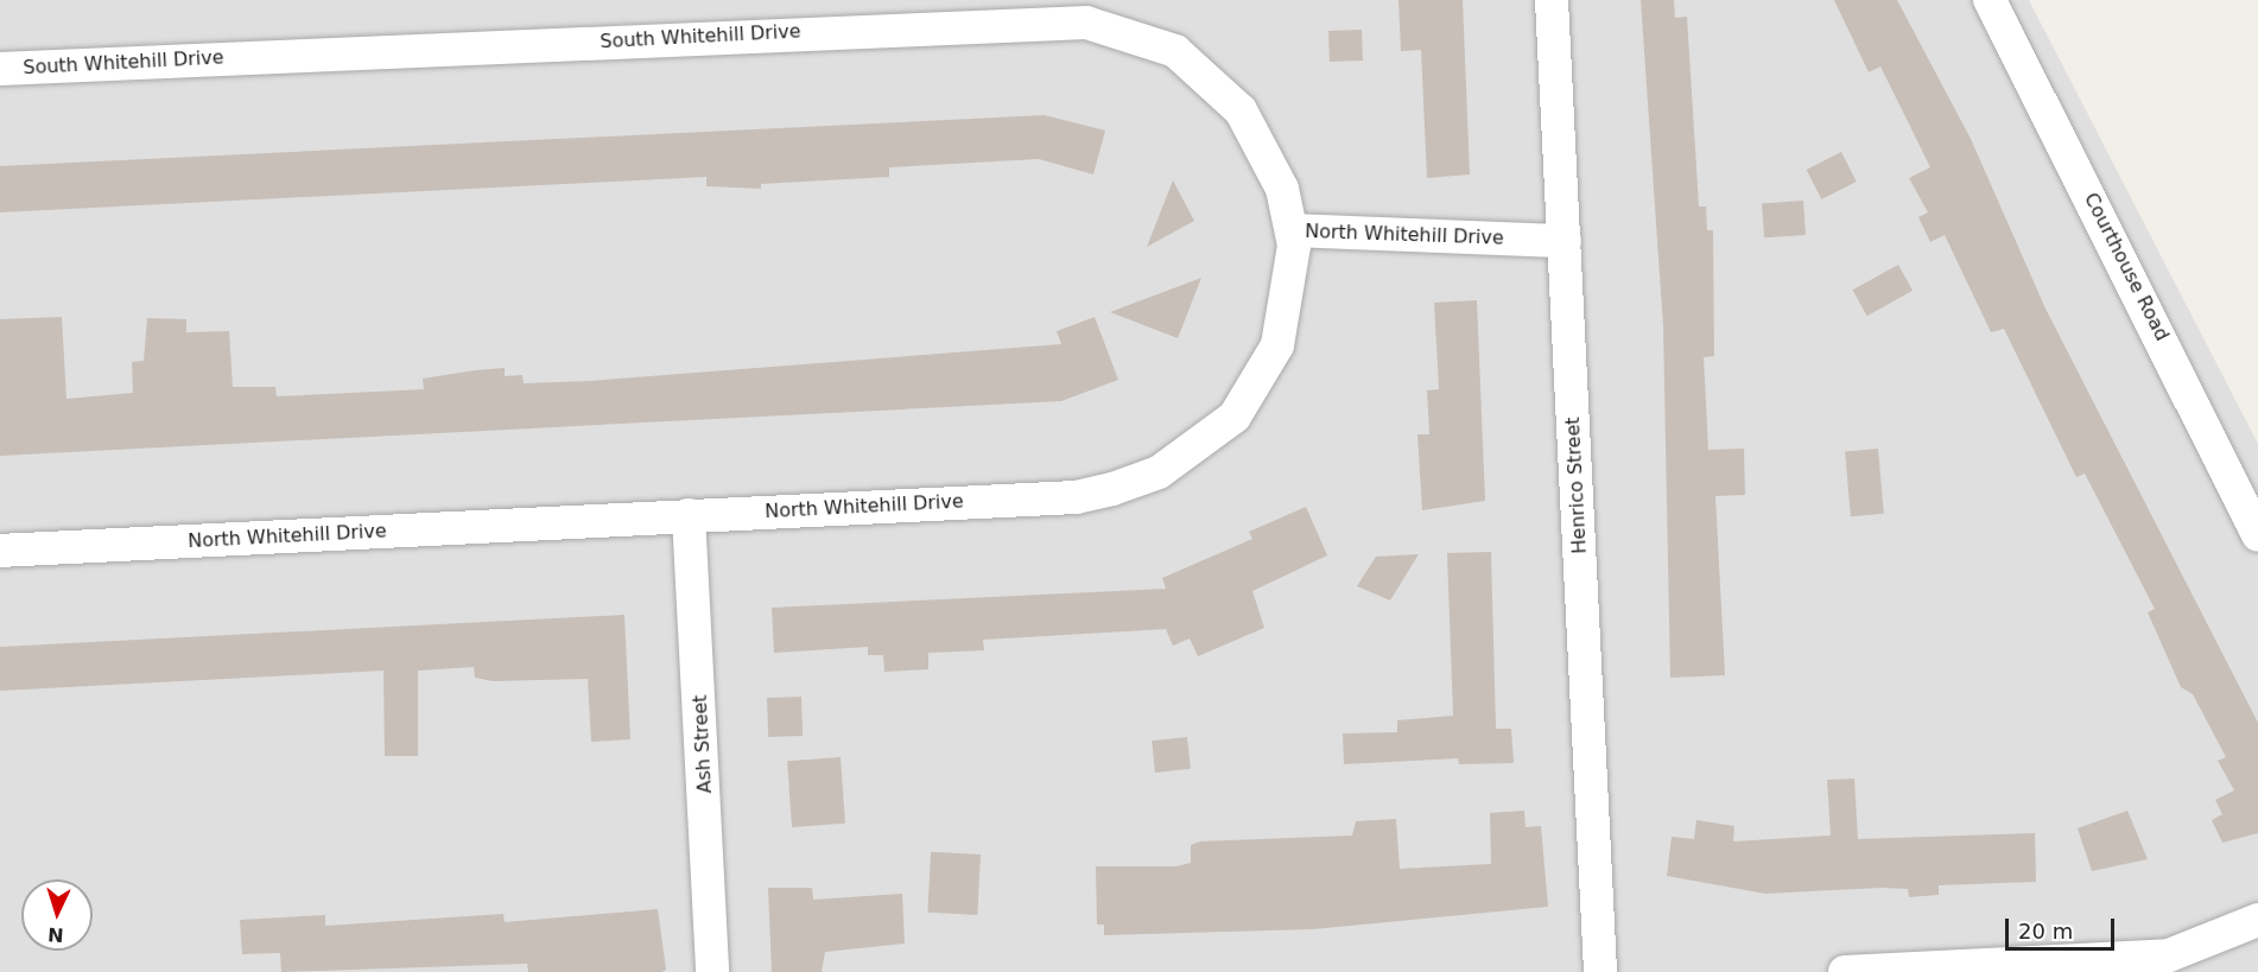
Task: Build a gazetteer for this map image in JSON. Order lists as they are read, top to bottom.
{
  "streets": {
    "street": [
      "South Whitehill Drive",
      "North Whitehill Drive",
      "Courthouse Road",
      "Henrico Street",
      "Ash Street"
    ]
  },
  "crossings": [
    ["South Whitehill Drive", "North Whitehill Drive"],
    ["North Whitehill Drive", "Henrico Street"],
    ["North Whitehill Drive", "Ash Street"]
  ],
  "scale_bar": "20 m",
  "north": "bottom"
}
